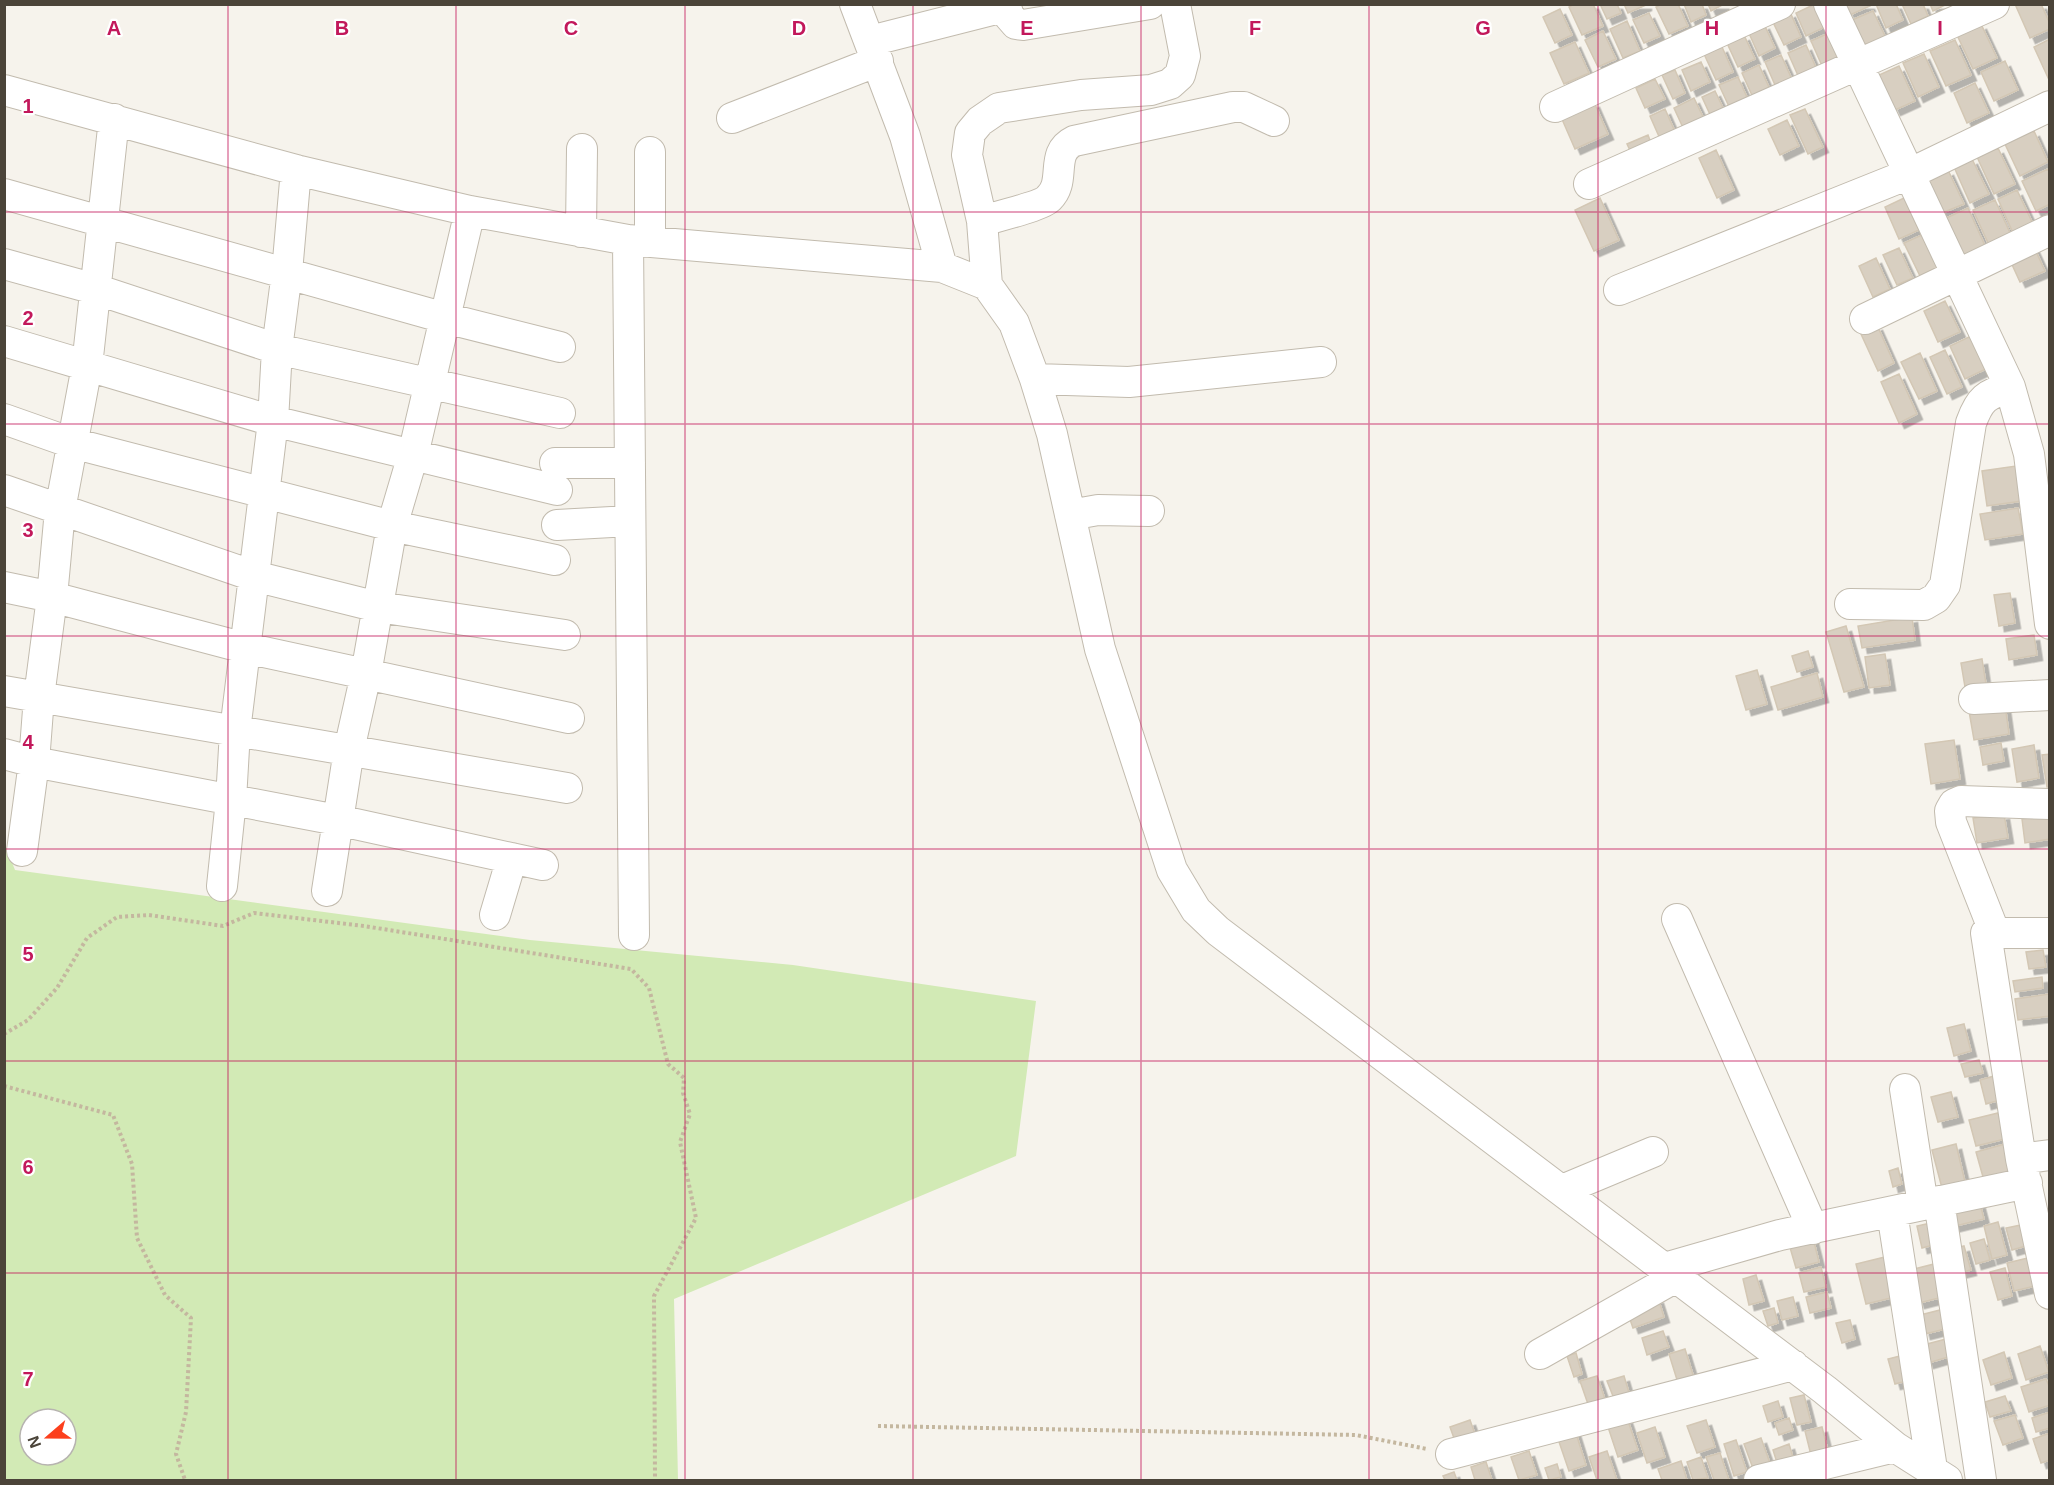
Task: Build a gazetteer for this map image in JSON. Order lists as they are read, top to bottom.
{
  "north": "left",
  "grid": {
    "columns": [
      "A",
      "B",
      "C",
      "D",
      "E",
      "F",
      "G",
      "H",
      "I"
    ],
    "rows": [
      "1",
      "2",
      "3",
      "4",
      "5",
      "6",
      "7"
    ]
  }
}
